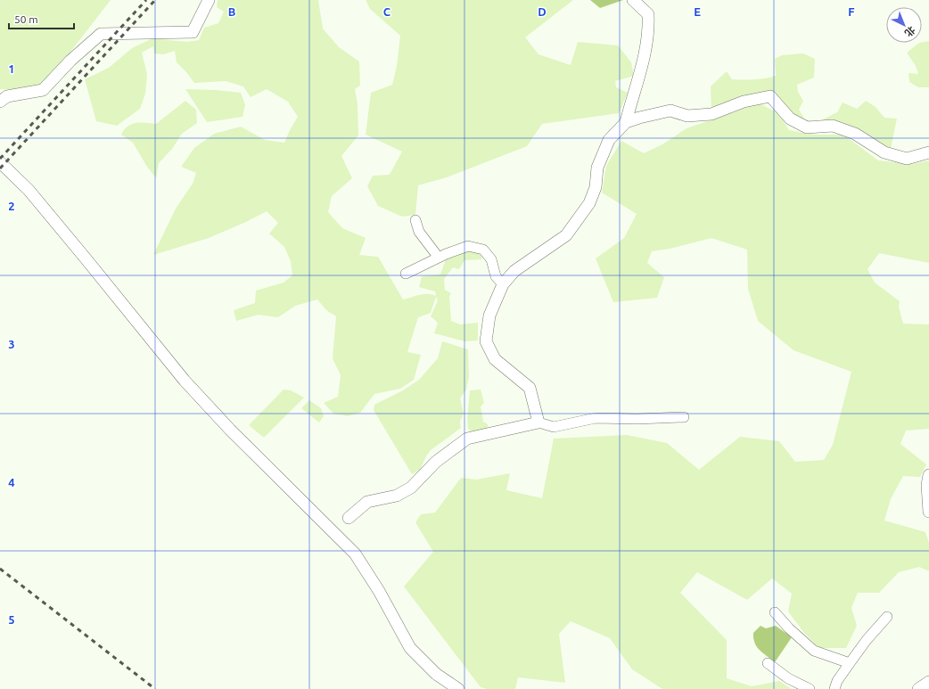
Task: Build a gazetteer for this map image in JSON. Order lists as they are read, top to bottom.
{
  "scale_bar": "50 m",
  "north": "bottom right",
  "grid": {
    "columns": [
      "B",
      "C",
      "D",
      "E",
      "F"
    ],
    "rows": [
      "1",
      "2",
      "3",
      "4",
      "5"
    ]
  }
}
